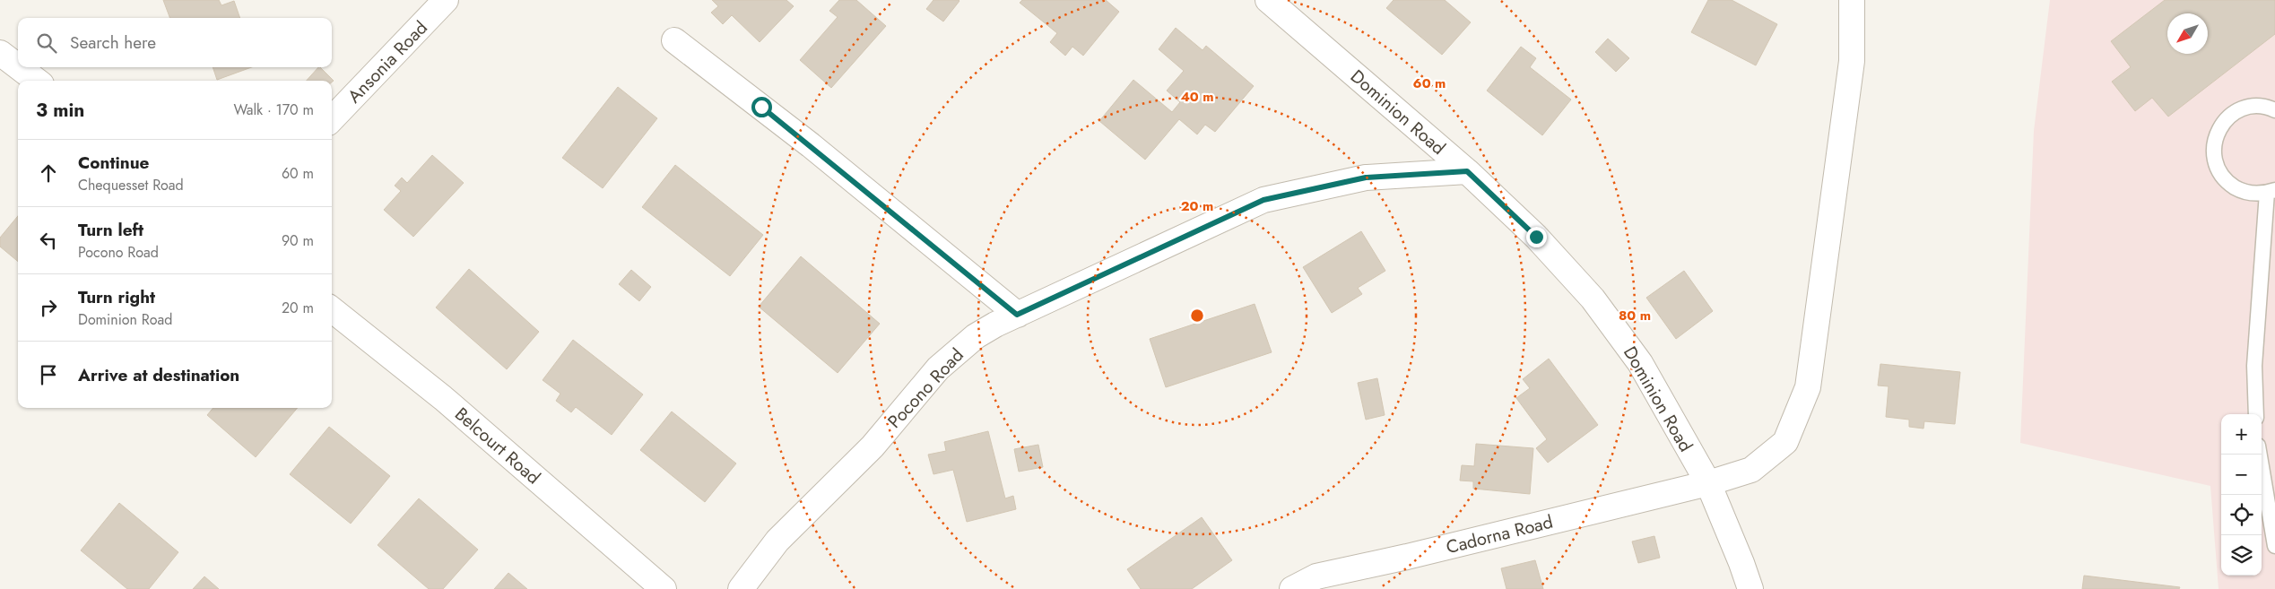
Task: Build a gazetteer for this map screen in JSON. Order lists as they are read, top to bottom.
{
  "streets": {
    "street": [
      "Ansonia Road",
      "Dominion Road",
      "Pocono Road",
      "Belcourt Road",
      "Cadorna Road"
    ]
  },
  "crossings": [
    ["Dominion Road", "Pocono Road"],
    ["Dominion Road", "Cadorna Road"]
  ],
  "north": "bottom left",
  "page": {
    "search": "Search here",
    "heading": ["3 min", "Walk · 170 m"],
    "list": [
      ["Continue", "Chequesset Road", "60 m"],
      ["Turn left", "Pocono Road", "90 m"],
      ["Turn right", "Dominion Road", "20 m"],
      "Arrive at destination"
    ],
    "map_buttons": ["+", "−"]
  },
  "rings": [
    "60 m",
    "40 m",
    "20 m",
    "80 m"
  ]
}
